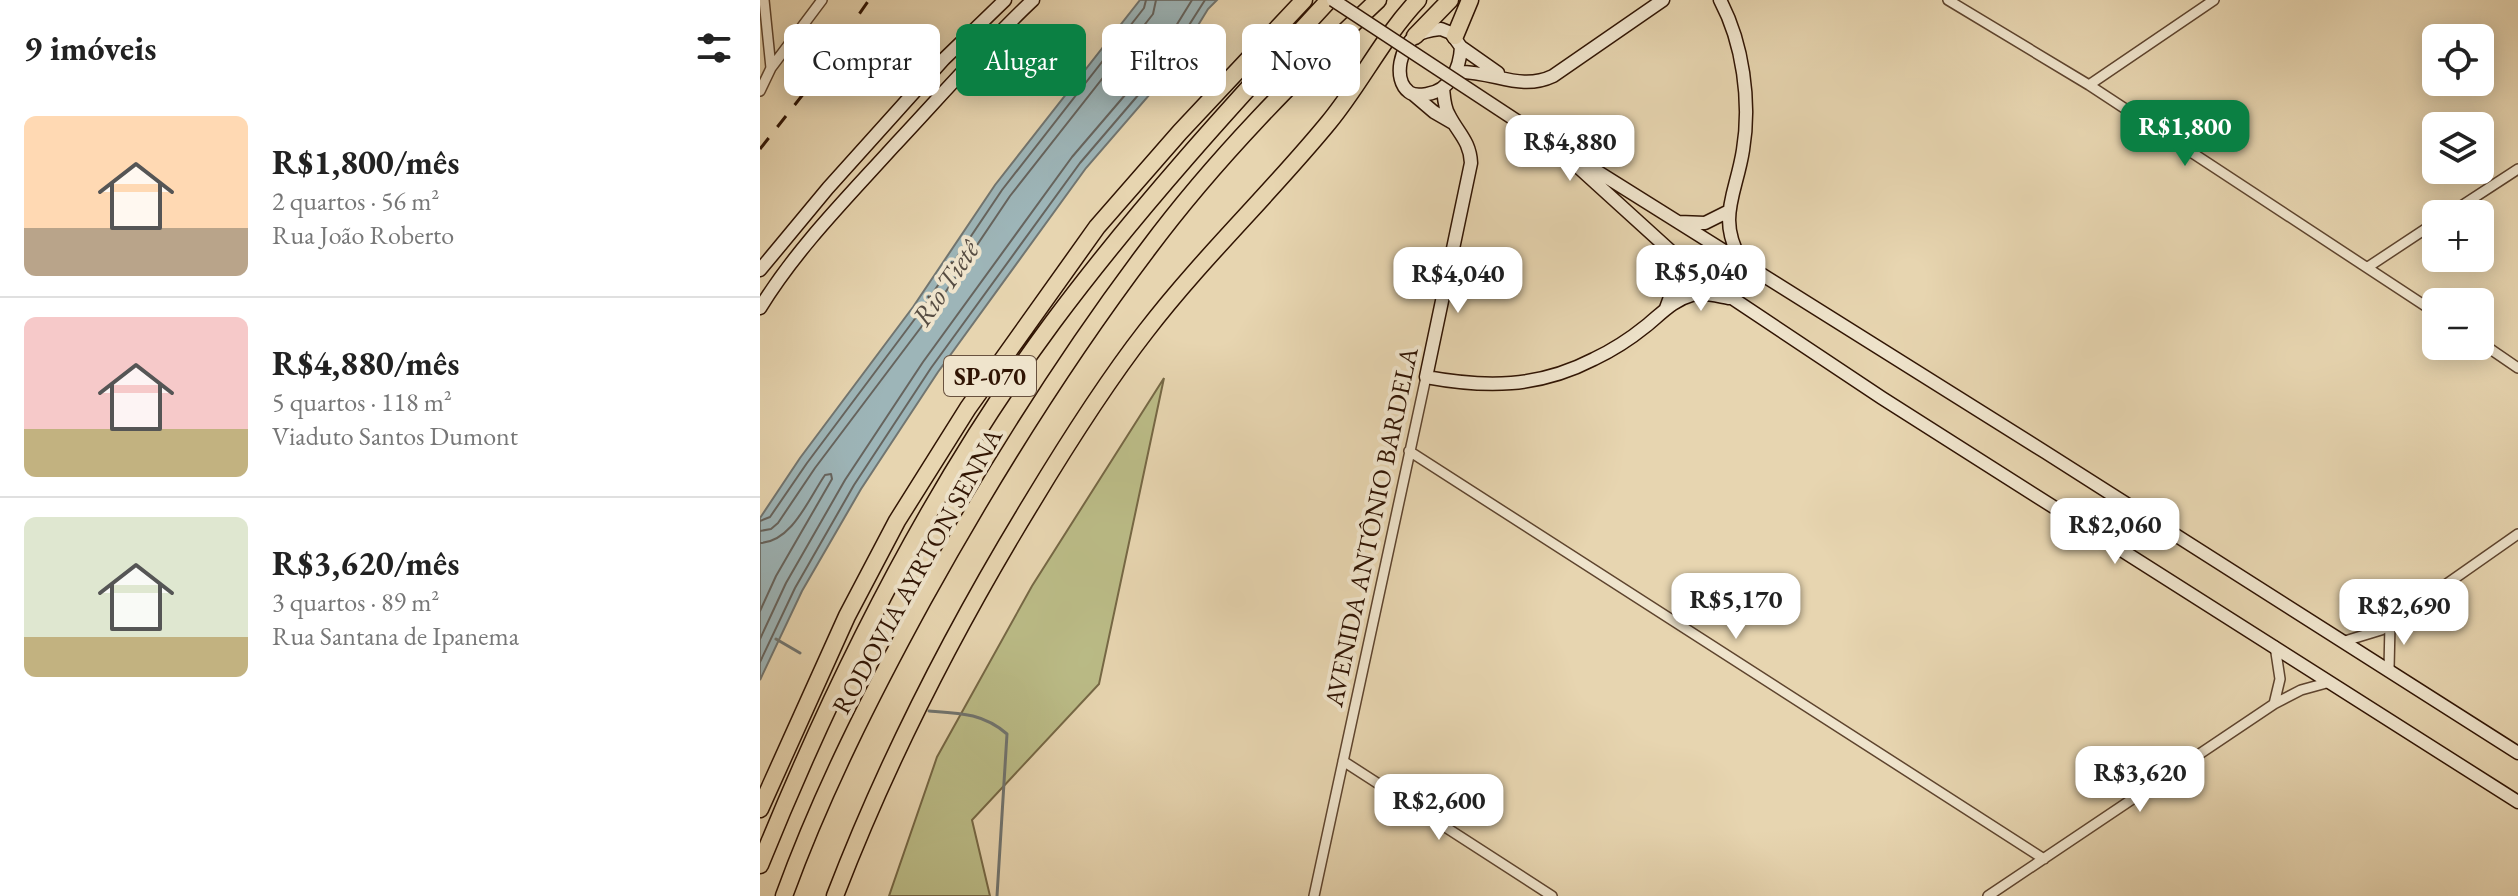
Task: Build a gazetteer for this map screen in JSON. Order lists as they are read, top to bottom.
{
  "streets": {
    "highway": ["SP-070", "RODOVIA AYRTON SENNA"],
    "main road": ["AVENIDA ANTÔNIO BARDELA"]
  },
  "water": ["Rio Tietê"],
  "page": {
    "heading": "9 imóveis",
    "map_buttons": ["+", "−"],
    "chip": [
      "Comprar",
      "Alugar",
      "Filtros",
      "Novo"
    ],
    "list": [
      {
        "name": "R$1,800/mês",
        "note": "2 quartos · 56 m² · Rua João Roberto"
      },
      {
        "name": "R$4,880/mês",
        "note": "5 quartos · 118 m² · Viaduto Santos Dumont"
      },
      {
        "name": "R$3,620/mês",
        "note": "3 quartos · 89 m² · Rua Santana de Ipanema"
      }
    ],
    "price": [
      "R$1,800",
      "R$4,880",
      "R$5,040",
      "R$4,040",
      "R$2,060",
      "R$5,170",
      "R$2,690",
      "R$3,620",
      "R$2,600"
    ]
  }
}
